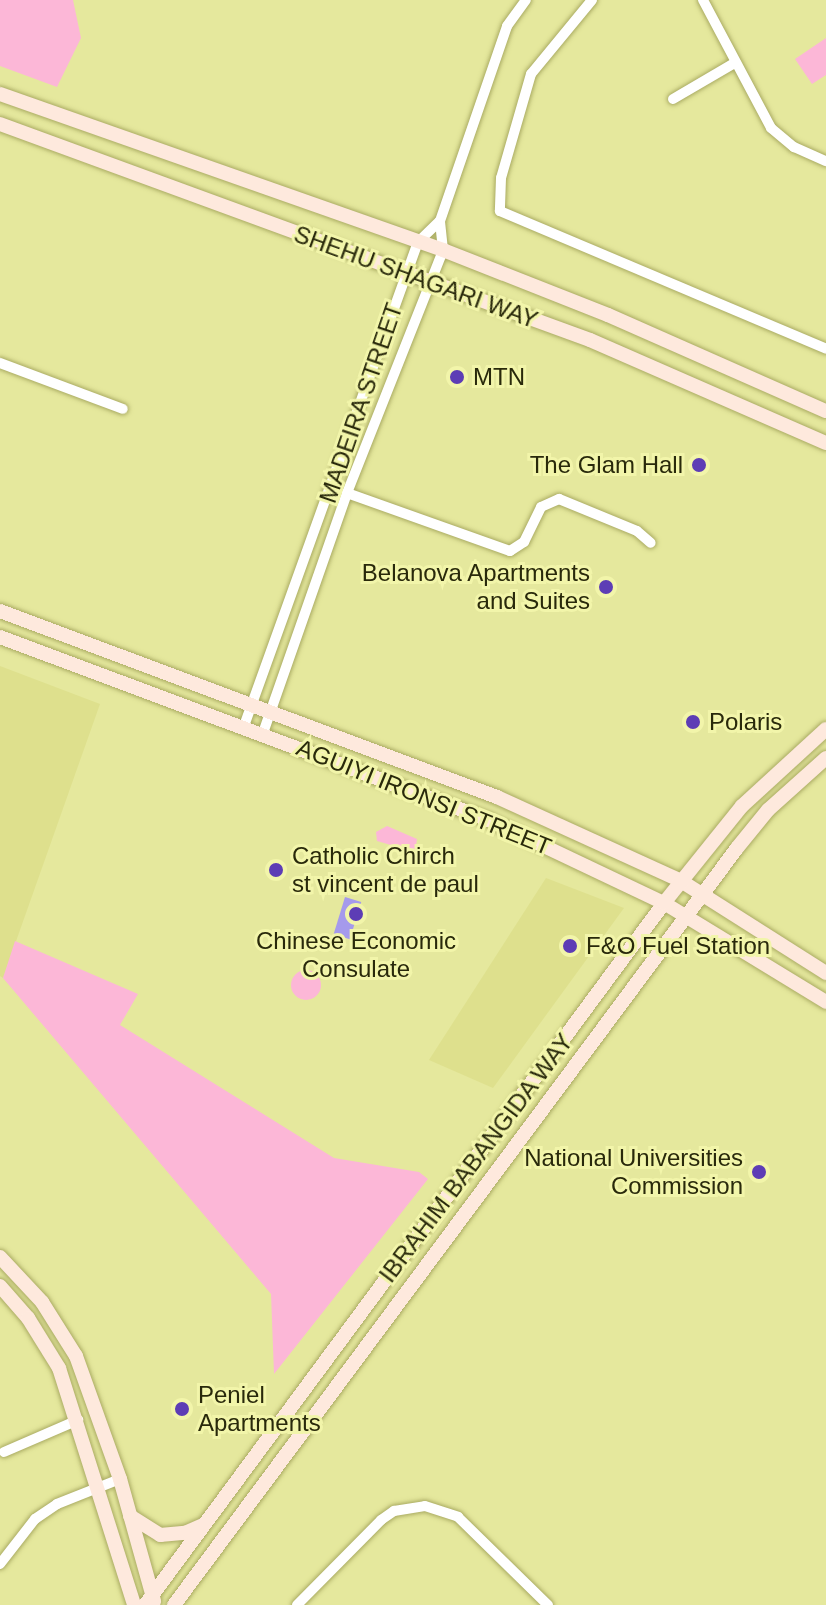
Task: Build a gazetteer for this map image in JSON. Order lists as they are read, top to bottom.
{
  "streets": {
    "main road": ["SHEHU SHAGARI WAY", "AGUIYI IRONSI STREET", "IBRAHIM BABANGIDA WAY"],
    "street": ["MADEIRA STREET"]
  },
  "crossings": [
    ["SHEHU SHAGARI WAY", "MADEIRA STREET"],
    ["MADEIRA STREET", "AGUIYI IRONSI STREET"],
    ["AGUIYI IRONSI STREET", "IBRAHIM BABANGIDA WAY"]
  ],
  "places": [
    "MTN",
    "The Glam Hall",
    "Belanova Apartments and Suites",
    "Polaris",
    "Catholic Chirch st vincent de paul",
    "Chinese Economic Consulate",
    "F&O Fuel Station",
    "National Universities Commission",
    "Peniel Apartments"
  ]
}
